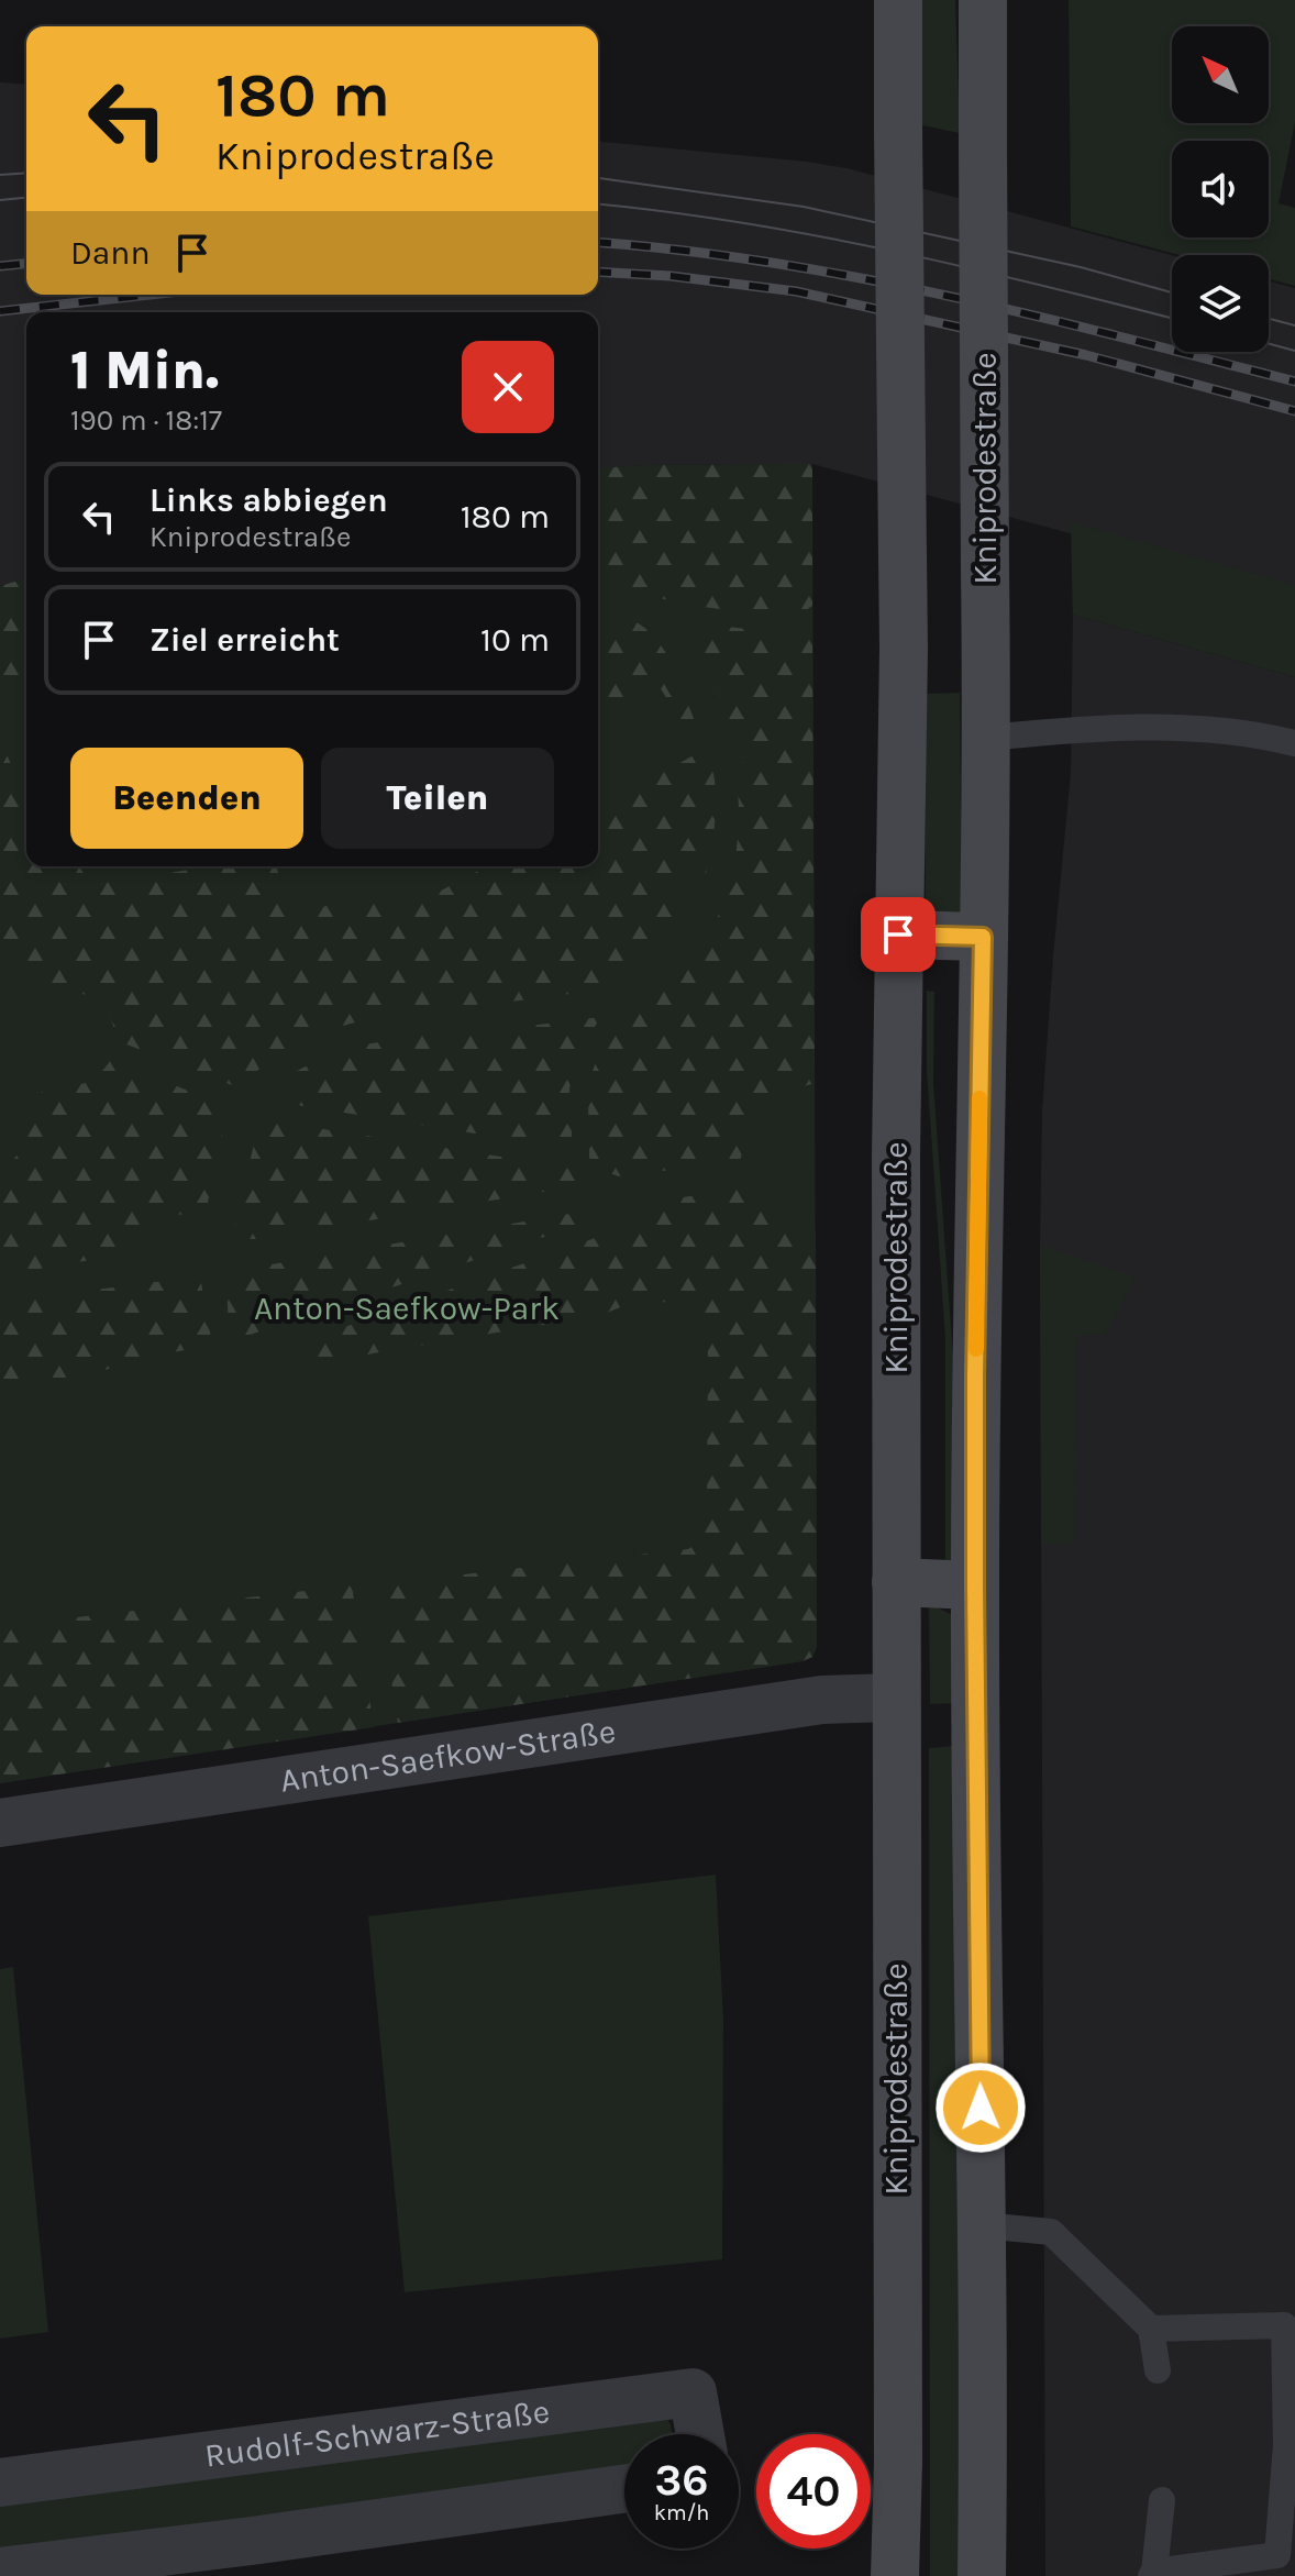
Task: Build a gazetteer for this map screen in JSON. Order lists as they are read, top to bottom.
{
  "streets": {
    "street": ["Kniprodestraße", "Anton-Saefkow-Straße", "Rudolf-Schwarz-Straße"]
  },
  "crossings": [
    ["Kniprodestraße", "Anton-Saefkow-Straße"]
  ],
  "parks": ["Anton-Saefkow-Park"],
  "north": "top left",
  "page": {
    "turn": ["180 m", "Kniprodestraße"],
    "then": "Dann",
    "heading": ["1 Min.", "190 m · 18:17"],
    "list": [
      {
        "name": "Links abbiegen",
        "note": "Kniprodestraße",
        "value": "180 m"
      },
      {
        "name": "Ziel erreicht",
        "value": "10 m"
      }
    ],
    "buttons": ["Beenden", "Teilen"],
    "speed": "36 km/h",
    "limit": "40"
  }
}
